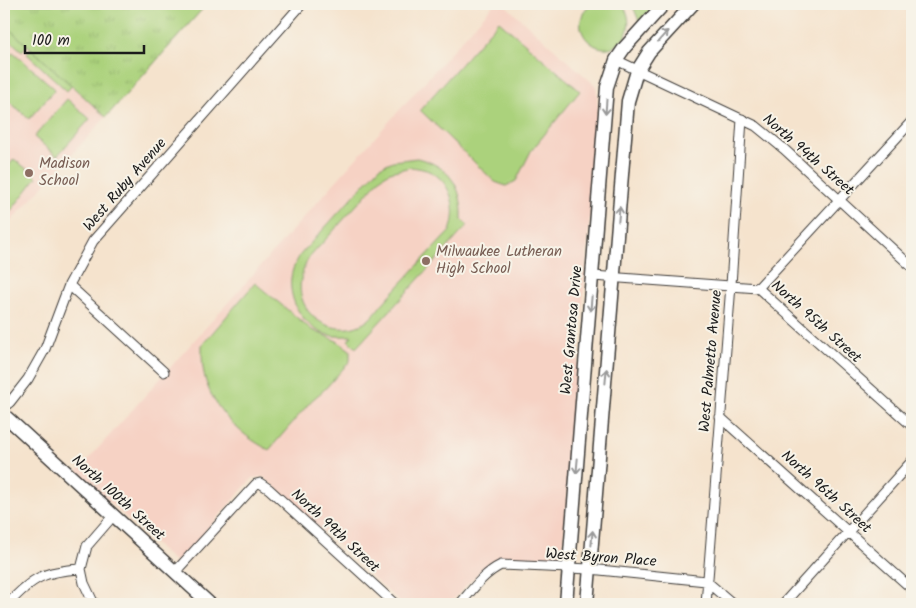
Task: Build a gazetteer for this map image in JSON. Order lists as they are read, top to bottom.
{
  "streets": {
    "street": [
      "North 94th Street",
      "West Ruby Avenue",
      "North 95th Street",
      "West Grantosa Drive",
      "West Palmetto Avenue",
      "North 96th Street",
      "North 100th Street",
      "North 99th Street",
      "West Byron Place"
    ]
  },
  "crossings": [
    ["North 94th Street", "West Grantosa Drive"],
    ["North 94th Street", "West Palmetto Avenue"],
    ["North 95th Street", "West Grantosa Drive"],
    ["North 95th Street", "West Palmetto Avenue"],
    ["West Grantosa Drive", "West Byron Place"],
    ["West Palmetto Avenue", "North 96th Street"],
    ["West Palmetto Avenue", "West Byron Place"],
    ["North 100th Street", "North 99th Street"]
  ],
  "places": ["Madison School", "Milwaukee Lutheran High School"],
  "scale_bar": "100 m"
}
